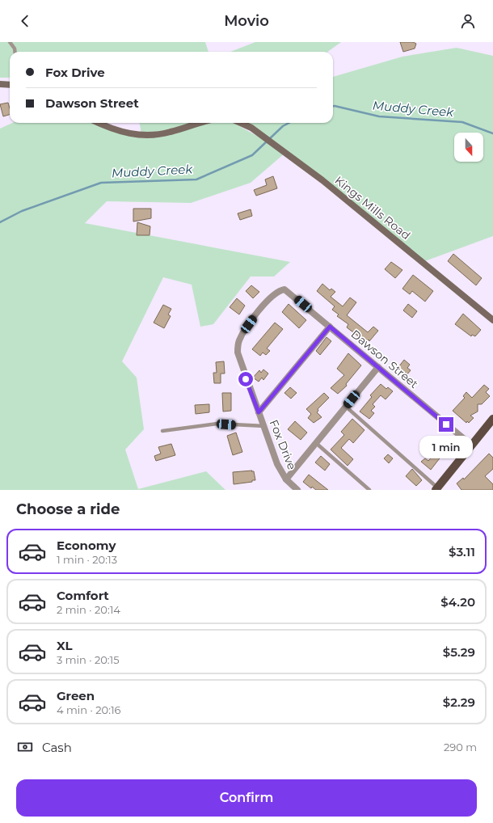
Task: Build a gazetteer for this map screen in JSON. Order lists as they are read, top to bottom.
{
  "streets": {
    "street": ["Kings Mills Road", "Dawson Street", "Fox Drive"]
  },
  "crossings": [
    ["Dawson Street", "Fox Drive"]
  ],
  "water": ["Muddy Creek"],
  "north": "bottom",
  "page": {
    "header": "Movio",
    "banner": ["Fox Drive", "Dawson Street"],
    "bubble": "1 min",
    "heading": "Choose a ride",
    "list": [
      {
        "name": "Economy",
        "note": "1 min · 20:13",
        "value": "$3.11"
      },
      {
        "name": "Comfort",
        "note": "2 min · 20:14",
        "value": "$4.20"
      },
      {
        "name": "XL",
        "note": "3 min · 20:15",
        "value": "$5.29"
      },
      {
        "name": "Green",
        "note": "4 min · 20:16",
        "value": "$2.29"
      }
    ],
    "pay": ["Cash", "290 m"],
    "buttons": "Confirm"
  }
}
